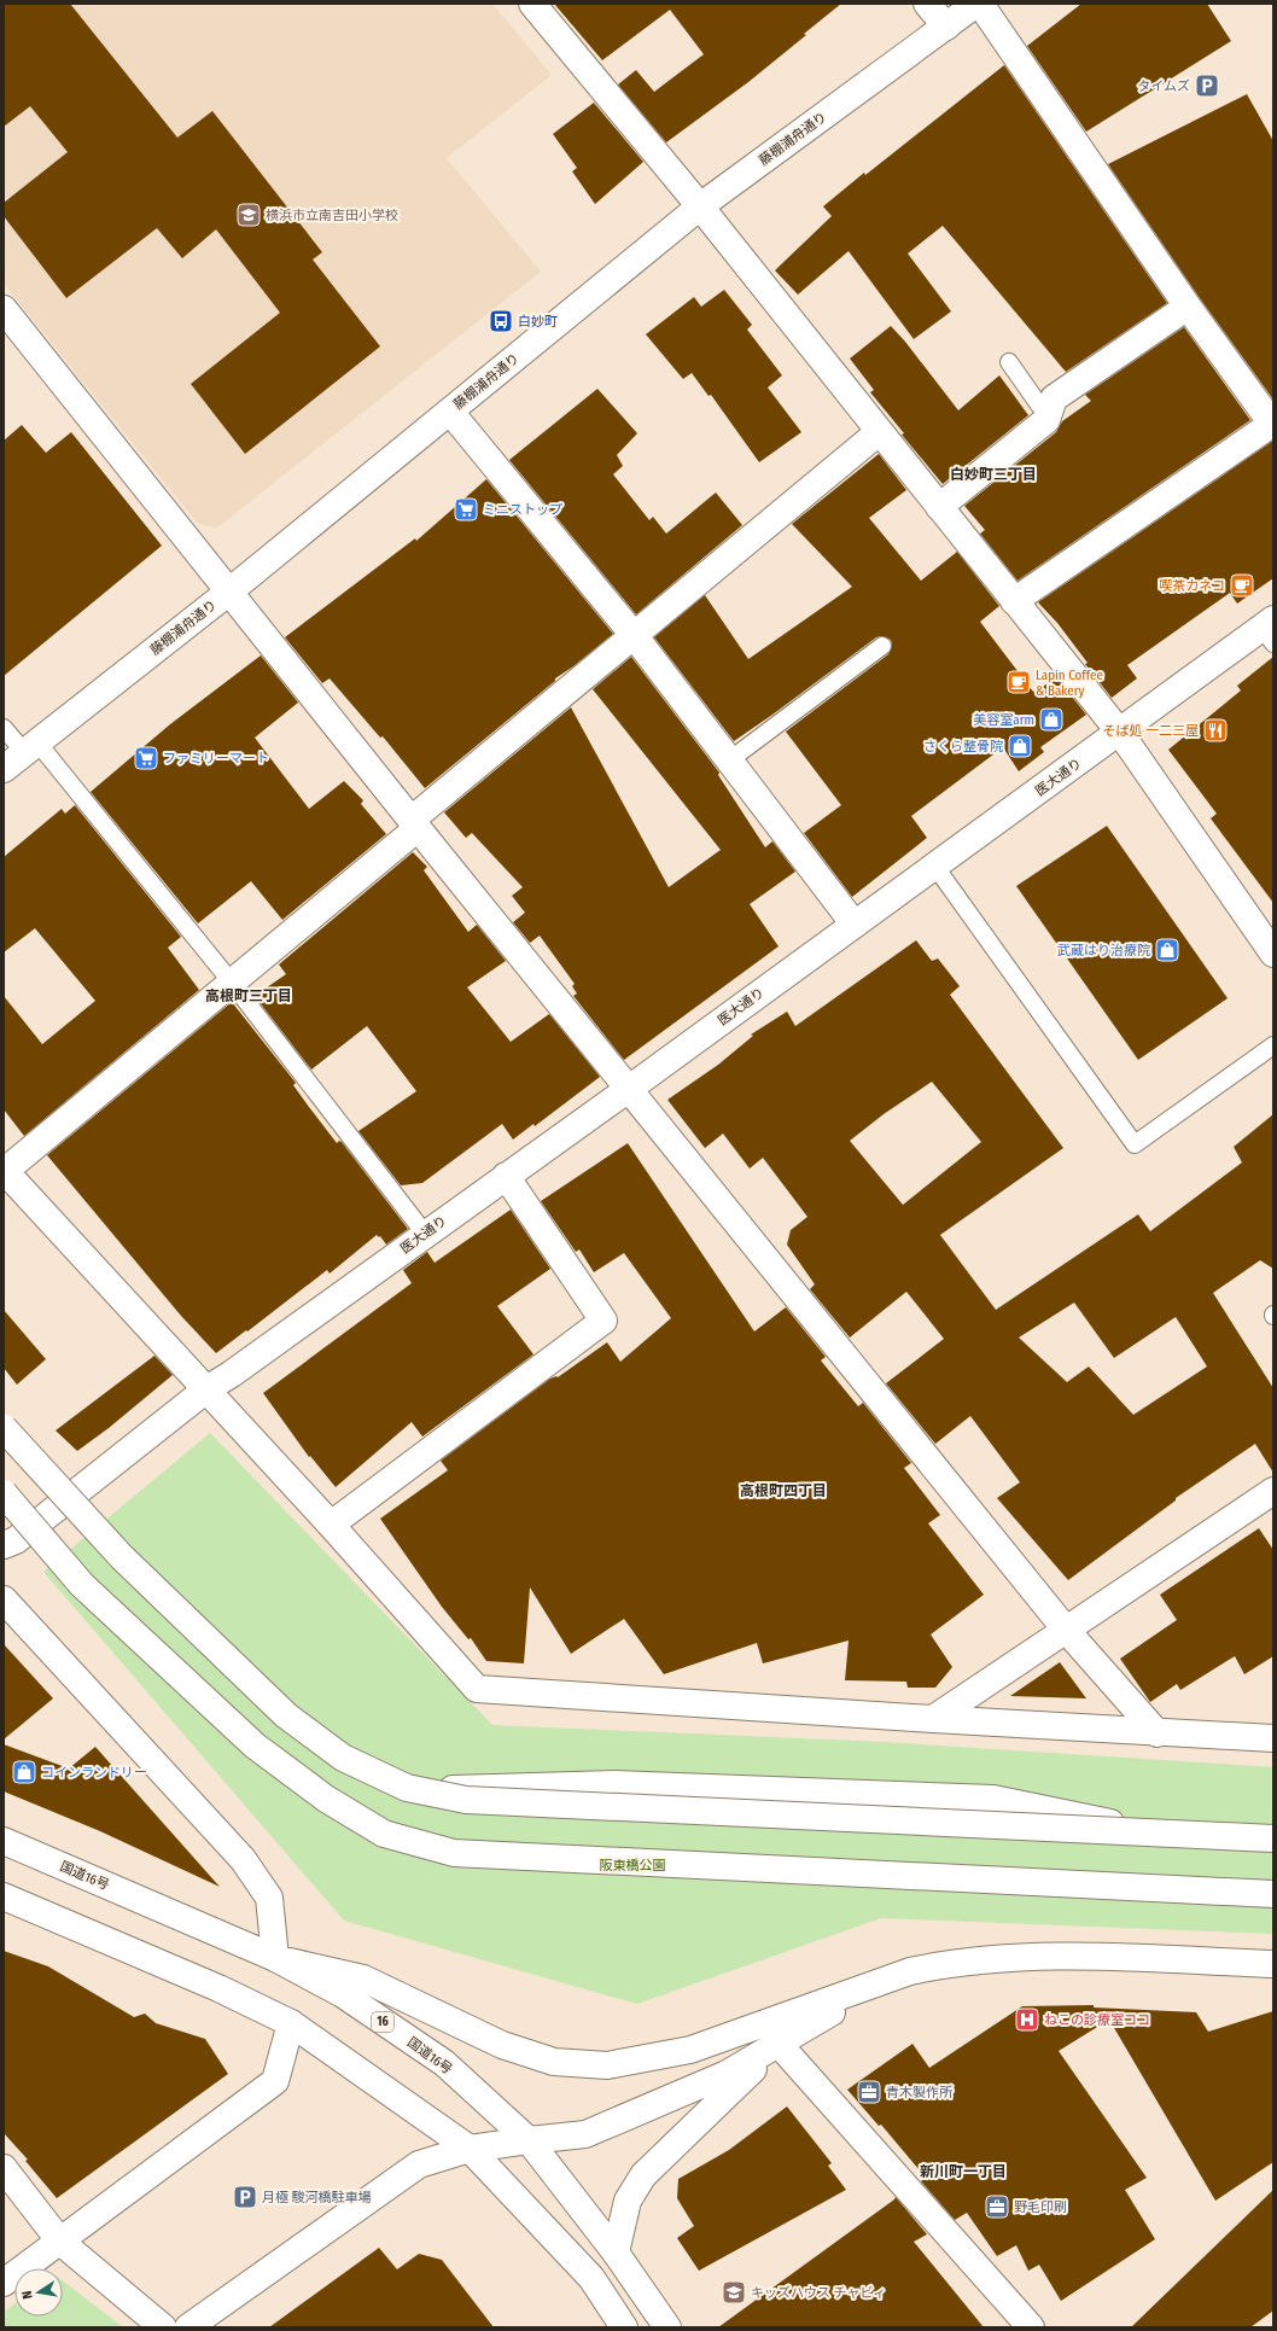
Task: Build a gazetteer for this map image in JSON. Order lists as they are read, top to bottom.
{
  "streets": {
    "main road": [
      "藤棚浦舟通り",
      "医大通り",
      "国道16号",
      "16"
    ]
  },
  "districts": [
    "白妙町三丁目",
    "高根町三丁目",
    "高根町四丁目",
    "新川町一丁目"
  ],
  "parks": ["阪東橋公園"],
  "places": {
    "parking": ["タイムズ", "月極 駿河橋駐車場"],
    "school or university": ["横浜市立南吉田小学校", "キッズハウス チャビィ"],
    "bus stop": ["白妙町"],
    "supermarket": ["ミニストップ", "ファミリーマート"],
    "cafe": ["喫茶カネコ", "Lapin Coffee & Bakery"],
    "shop": [
      "美容室arm",
      "さくら整骨院",
      "武蔵はり治療院",
      "コインランドリー"
    ],
    "restaurant": ["そば処 一二三屋"],
    "hospital": ["ねこの診療室ココ"],
    "office": ["青木製作所", "野毛印刷"]
  },
  "north": "left"
}
